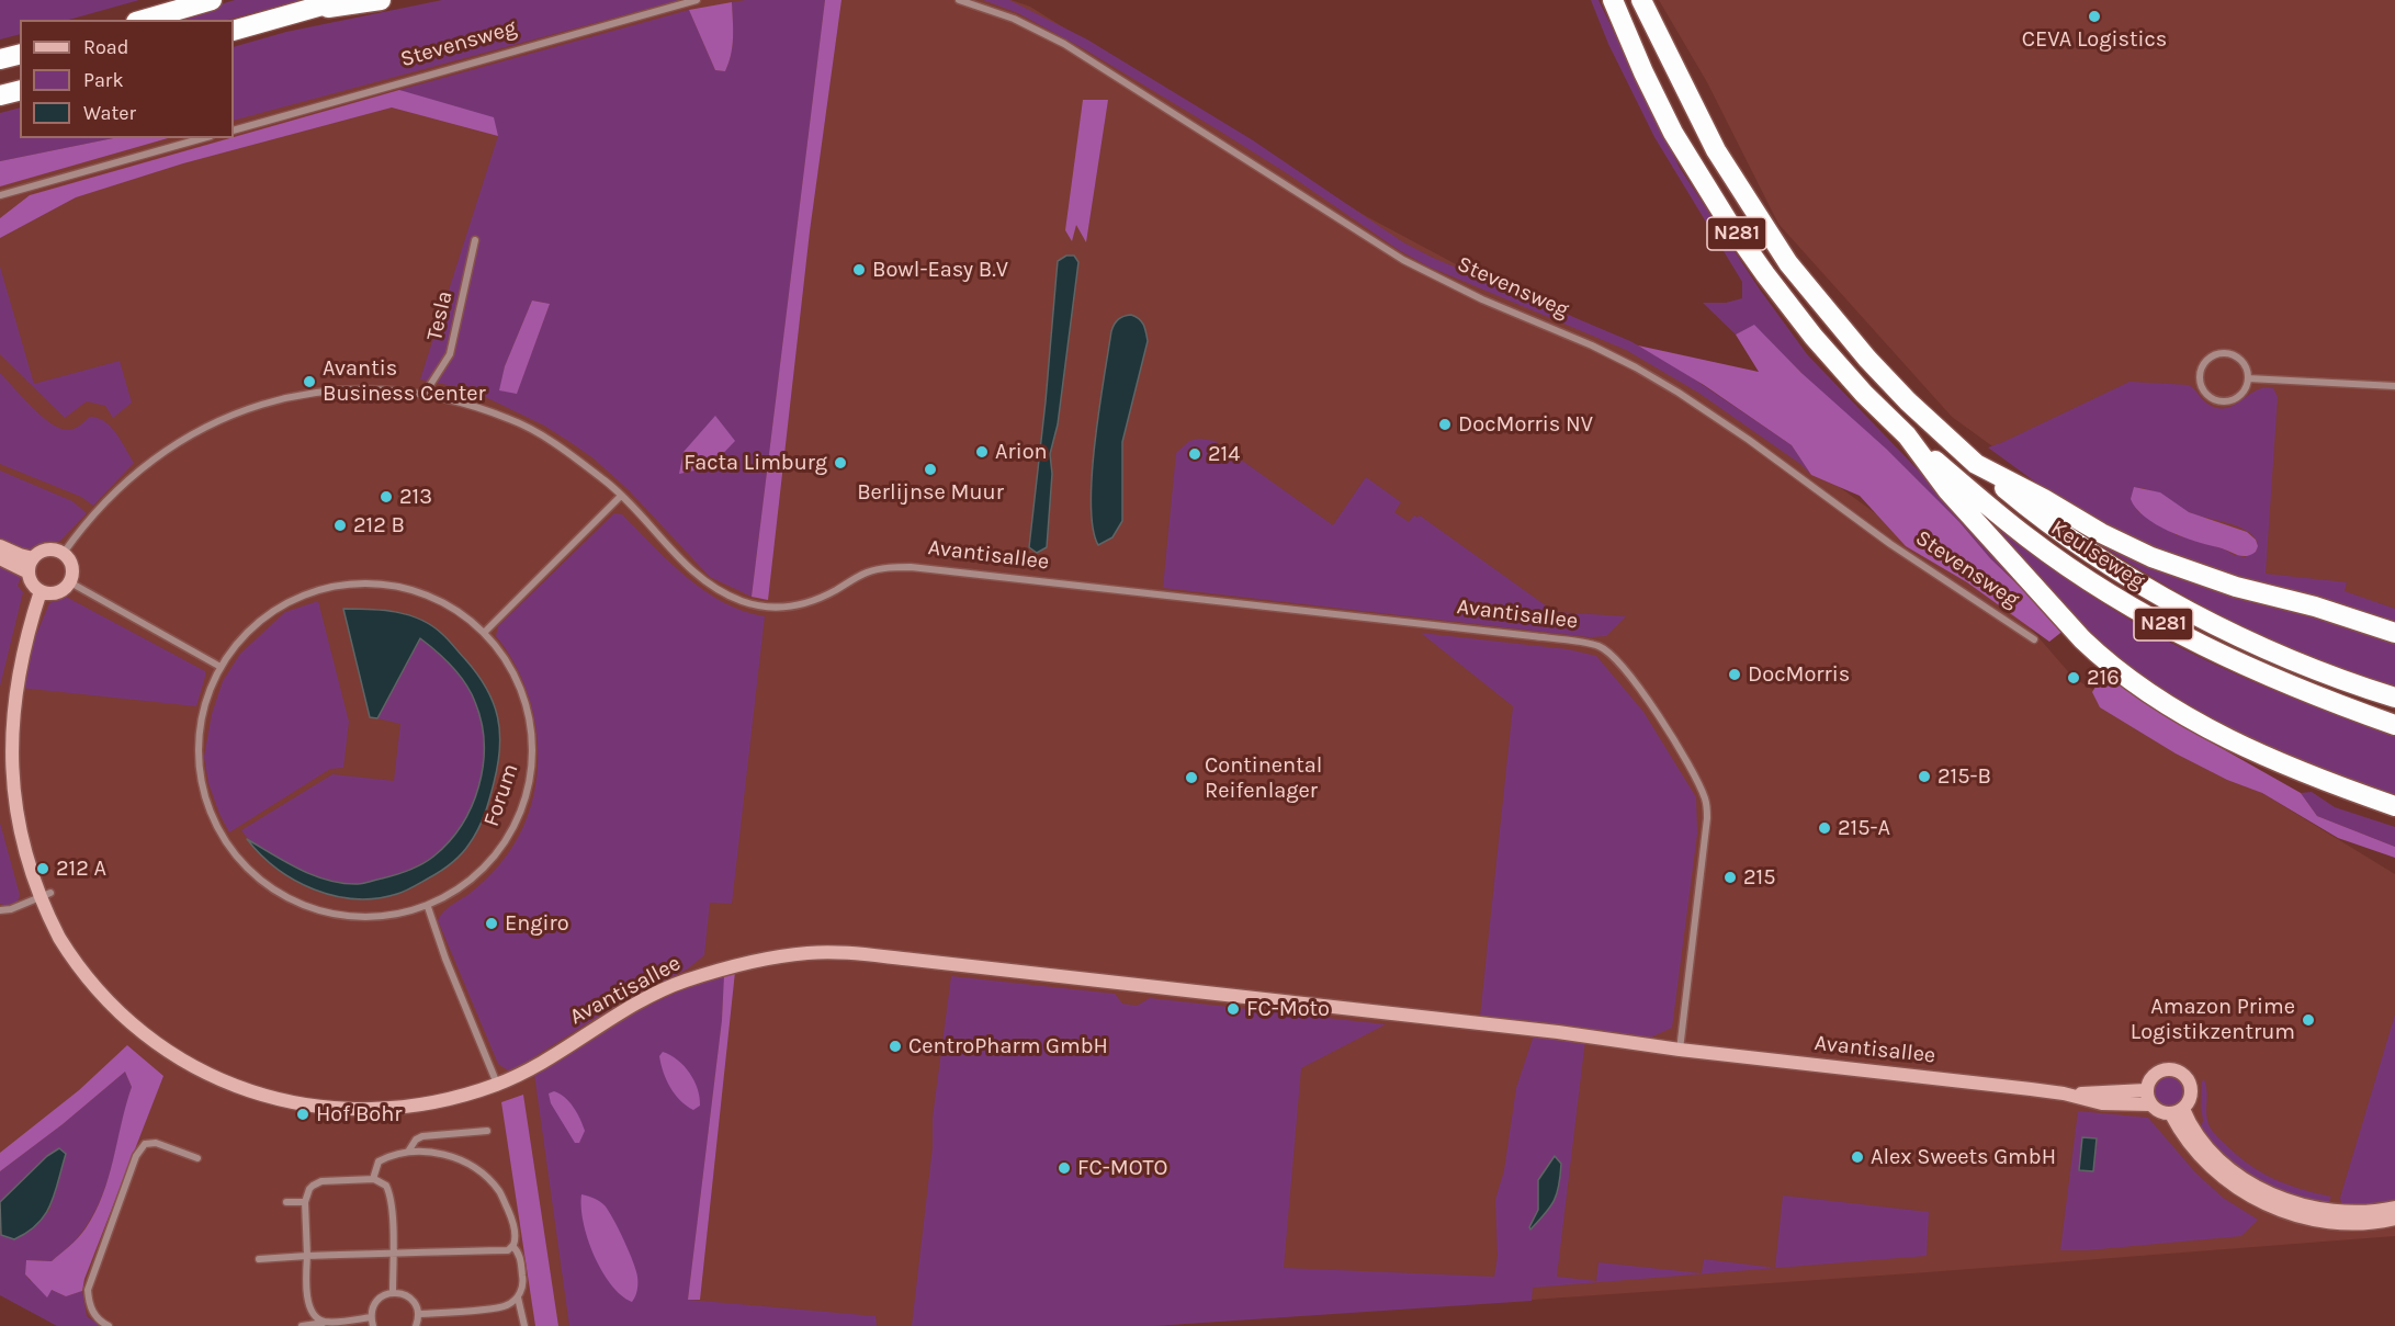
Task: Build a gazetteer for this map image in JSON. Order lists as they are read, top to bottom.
{
  "streets": {
    "highway": ["N281", "Keulseweg"],
    "street": [
      "Stevensweg",
      "Tesla",
      "Avantisallee",
      "Forum"
    ]
  },
  "crossings": [
    ["N281", "Keulseweg"],
    ["Tesla", "Avantisallee"]
  ],
  "places": [
    "CEVA Logistics",
    "Bowl-Easy B.V",
    "Avantis Business Center",
    "DocMorris NV",
    "Arion",
    "214",
    "Facta Limburg",
    "Berlijnse Muur",
    "213",
    "212 B",
    "DocMorris",
    "216",
    "215-B",
    "Continental Reifenlager",
    "215-A",
    "212 A",
    "215",
    "Engiro",
    "FC-Moto",
    "Amazon Prime Logistikzentrum",
    "CentroPharm GmbH",
    "Hof Bohr",
    "Alex Sweets GmbH",
    "FC-MOTO"
  ],
  "legend": ["Road", "Park", "Water"]
}
